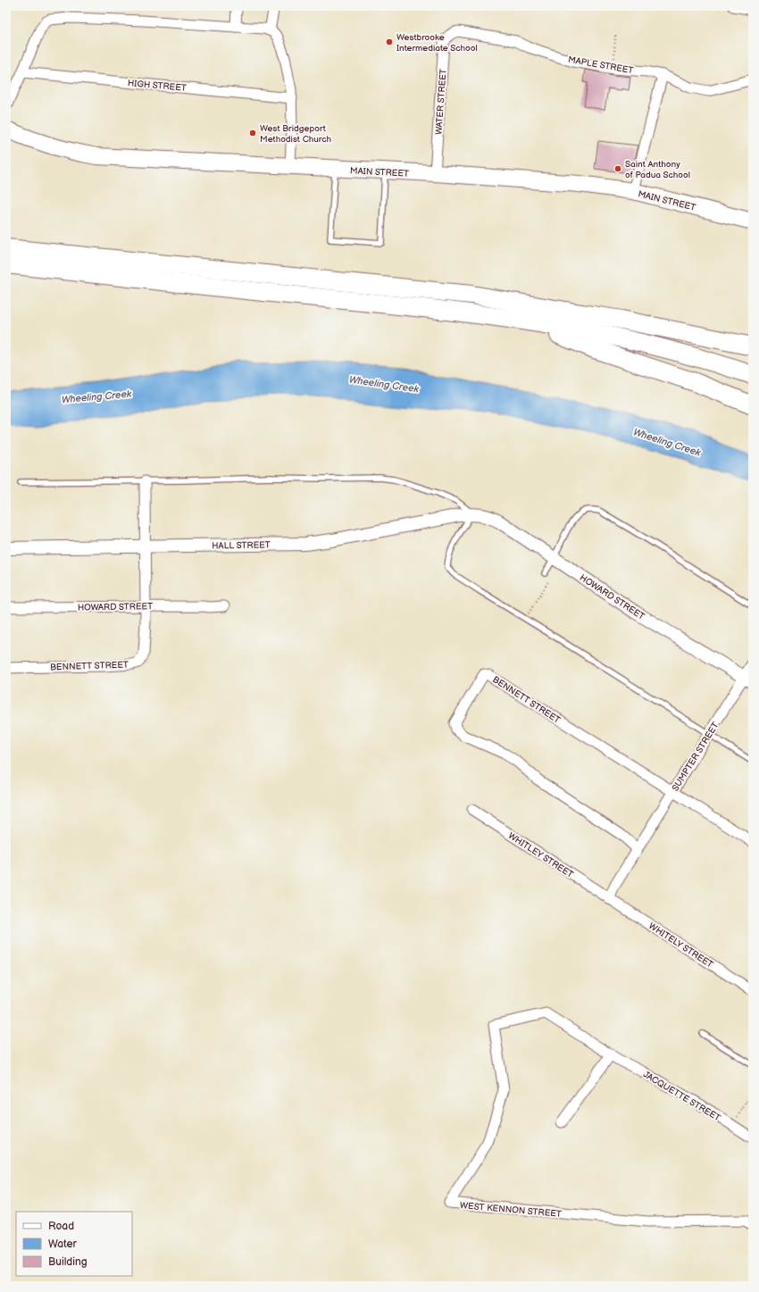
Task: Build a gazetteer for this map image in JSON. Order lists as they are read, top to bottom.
{
  "streets": {
    "main road": ["MAIN STREET"],
    "street": [
      "MAPLE STREET",
      "HIGH STREET",
      "WATER STREET",
      "HALL STREET",
      "HOWARD STREET",
      "BENNETT STREET",
      "SUMPTER STREET",
      "WHITLEY STREET",
      "WHITELY STREET",
      "JACQUETTE STREET",
      "WEST KENNON STREET"
    ]
  },
  "crossings": [
    ["MAPLE STREET", "WATER STREET"],
    ["WATER STREET", "MAIN STREET"],
    ["HALL STREET", "HOWARD STREET"],
    ["HALL STREET", "BENNETT STREET"],
    ["HOWARD STREET", "BENNETT STREET"],
    ["HOWARD STREET", "SUMPTER STREET"],
    ["BENNETT STREET", "SUMPTER STREET"],
    ["SUMPTER STREET", "WHITLEY STREET"],
    ["SUMPTER STREET", "WHITELY STREET"],
    ["WHITLEY STREET", "WHITELY STREET"],
    ["JACQUETTE STREET", "WEST KENNON STREET"]
  ],
  "water": ["Wheeling Creek"],
  "places": ["Westbrooke Intermediate School", "West Bridgeport Methodist Church", "Saint Anthony of Padua School"],
  "legend": ["Road", "Water", "Building"]
}
